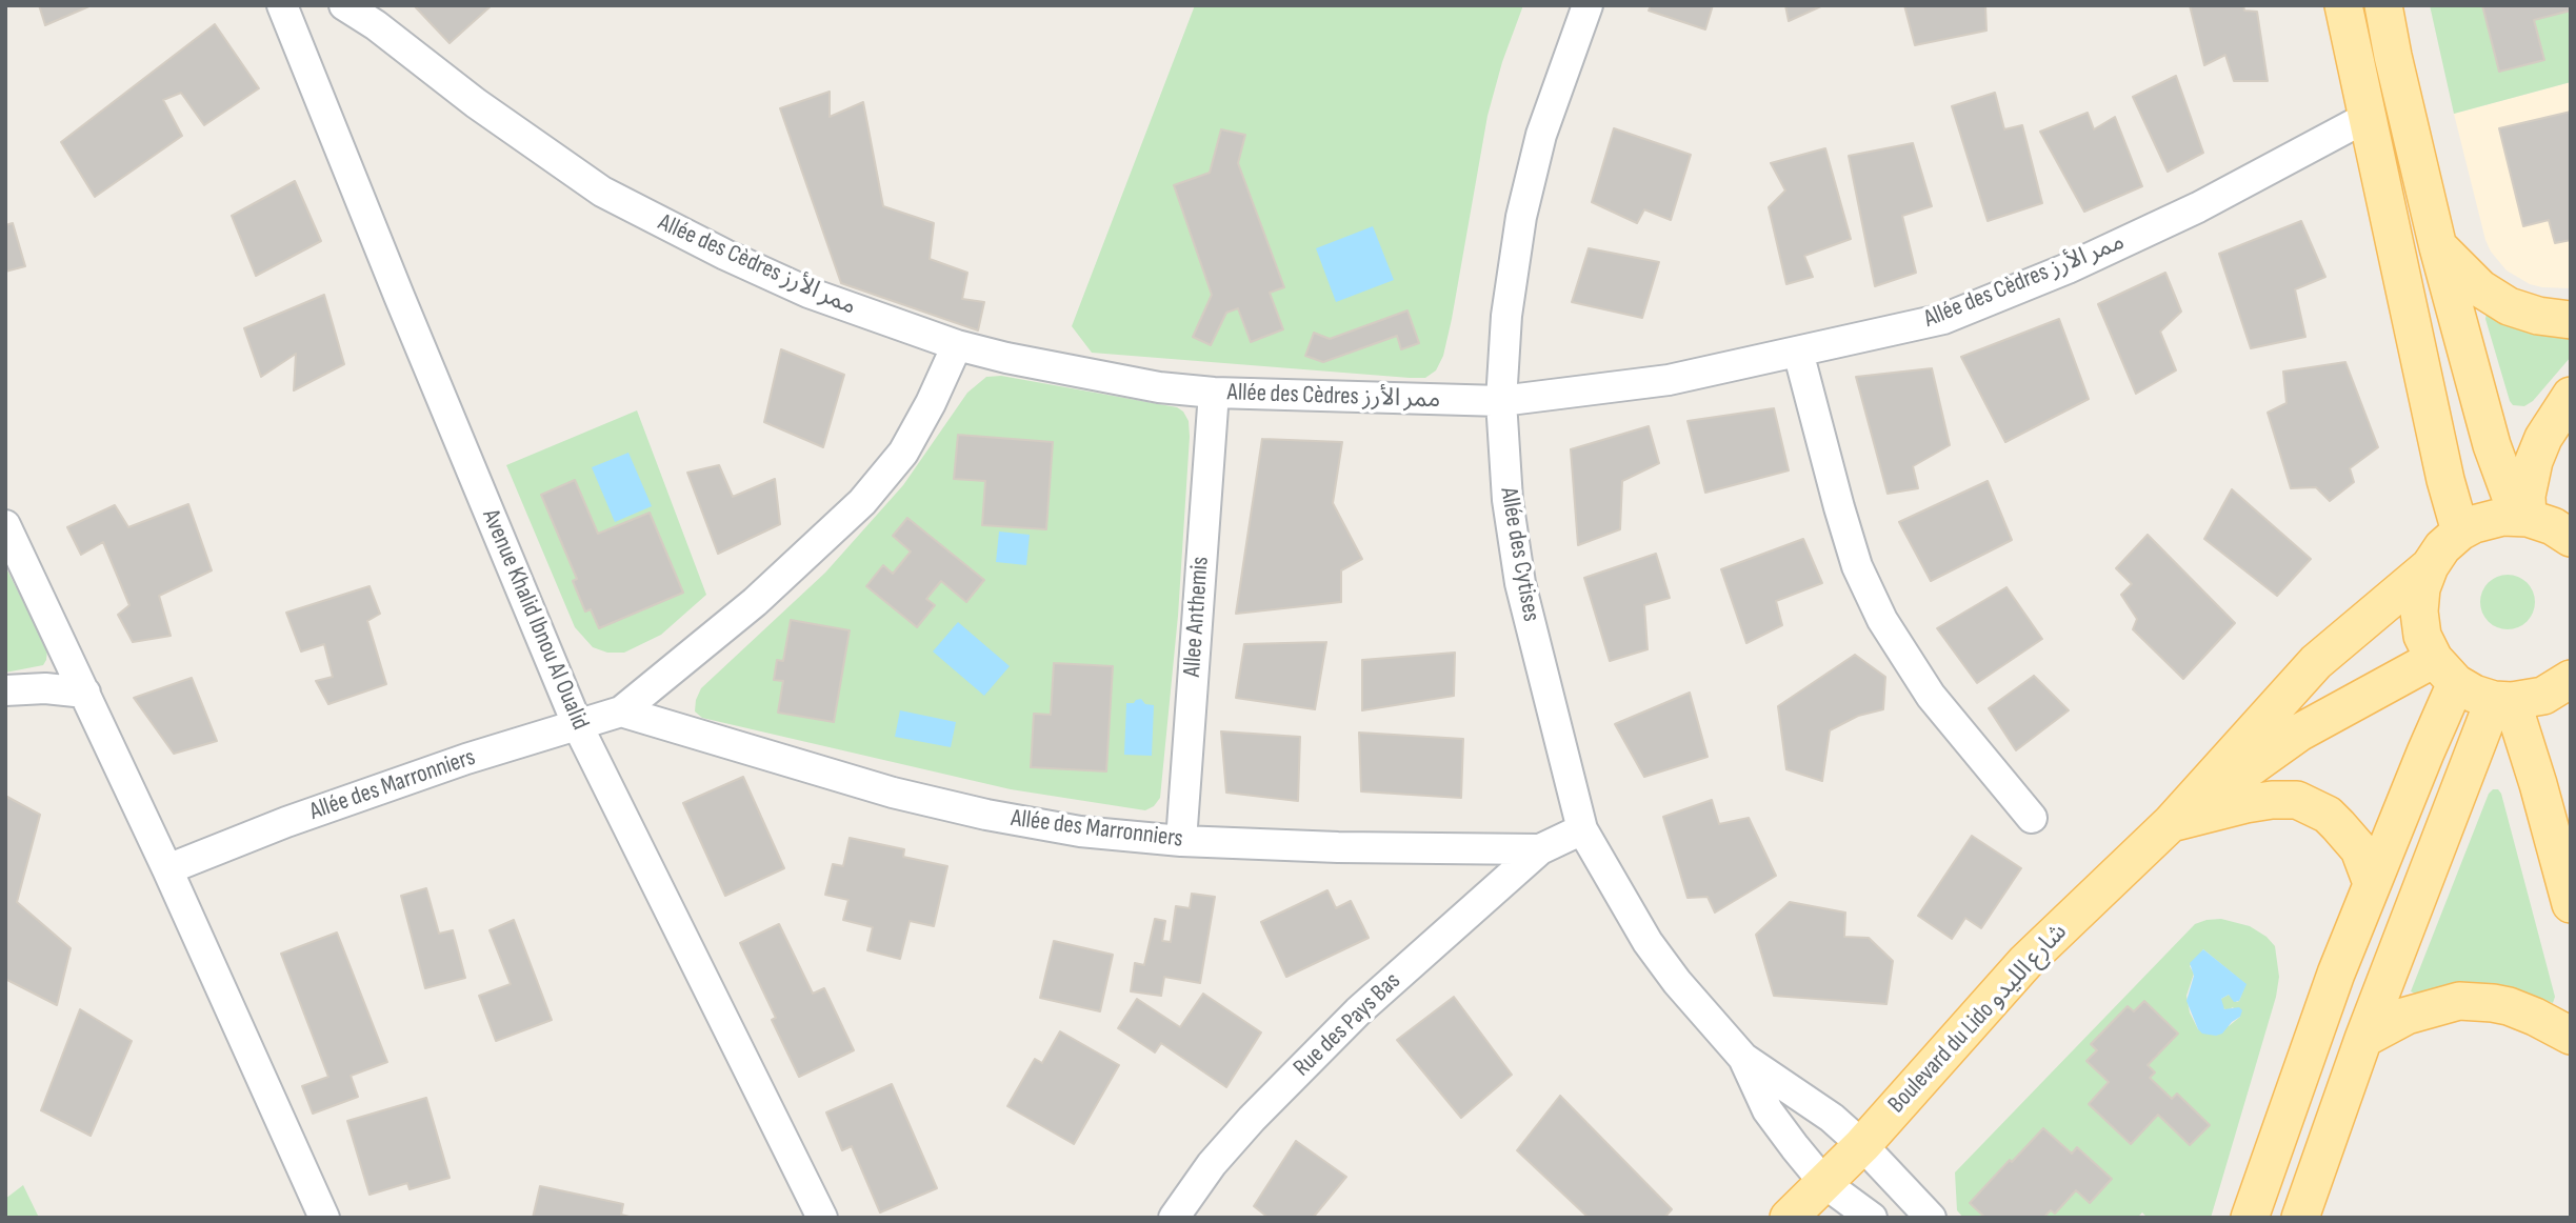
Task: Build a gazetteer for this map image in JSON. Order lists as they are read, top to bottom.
{
  "streets": {
    "main road": ["Boulevard du Lido شارع الليدو"],
    "street": [
      "Allée des Cèdres ممر الأرز",
      "Allée des Cytises",
      "Allee Anthemis",
      "Avenue Khalid Ibnou Al Oualid",
      "Allée des Marronniers",
      "Rue des Pays Bas"
    ]
  },
  "crossings": [
    ["Allée des Cèdres ممر الأرز", "Allée des Cytises"],
    ["Allée des Cèdres ممر الأرز", "Allee Anthemis"],
    ["Allée des Cèdres ممر الأرز", "Allée des Marronniers"],
    ["Allée des Cytises", "Allée des Marronniers"],
    ["Allée des Cytises", "Boulevard du Lido شارع الليدو"],
    ["Allee Anthemis", "Allée des Marronniers"],
    ["Avenue Khalid Ibnou Al Oualid", "Allée des Marronniers"],
    ["Allée des Marronniers", "Rue des Pays Bas"]
  ]
}
